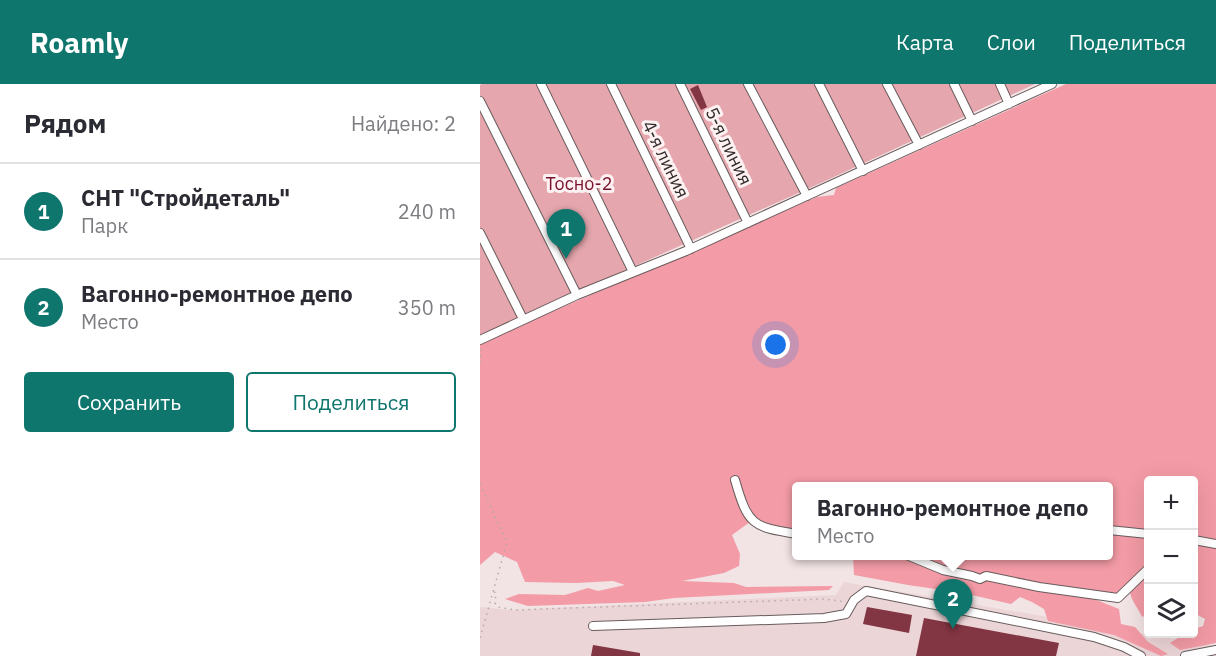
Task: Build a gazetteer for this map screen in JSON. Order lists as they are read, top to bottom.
{
  "streets": {
    "street": ["5-я линия", "4-я линия"]
  },
  "parks": ["Тосно-2"],
  "page": {
    "header": "Roamly",
    "nav": ["Карта", "Слои", "Поделиться"],
    "heading": ["Рядом", "Найдено: 2"],
    "list": [
      {
        "mark": "1",
        "name": "СНТ \"Стройдеталь\"",
        "note": "Парк",
        "value": "240 m"
      },
      {
        "mark": "2",
        "name": "Вагонно-ремонтное депо",
        "note": "Место",
        "value": "350 m"
      }
    ],
    "pins": ["1", "2"],
    "buttons": ["Сохранить", "Поделиться"],
    "map_buttons": ["+", "−"],
    "popup": ["Вагонно-ремонтное депо", "Место"]
  }
}
